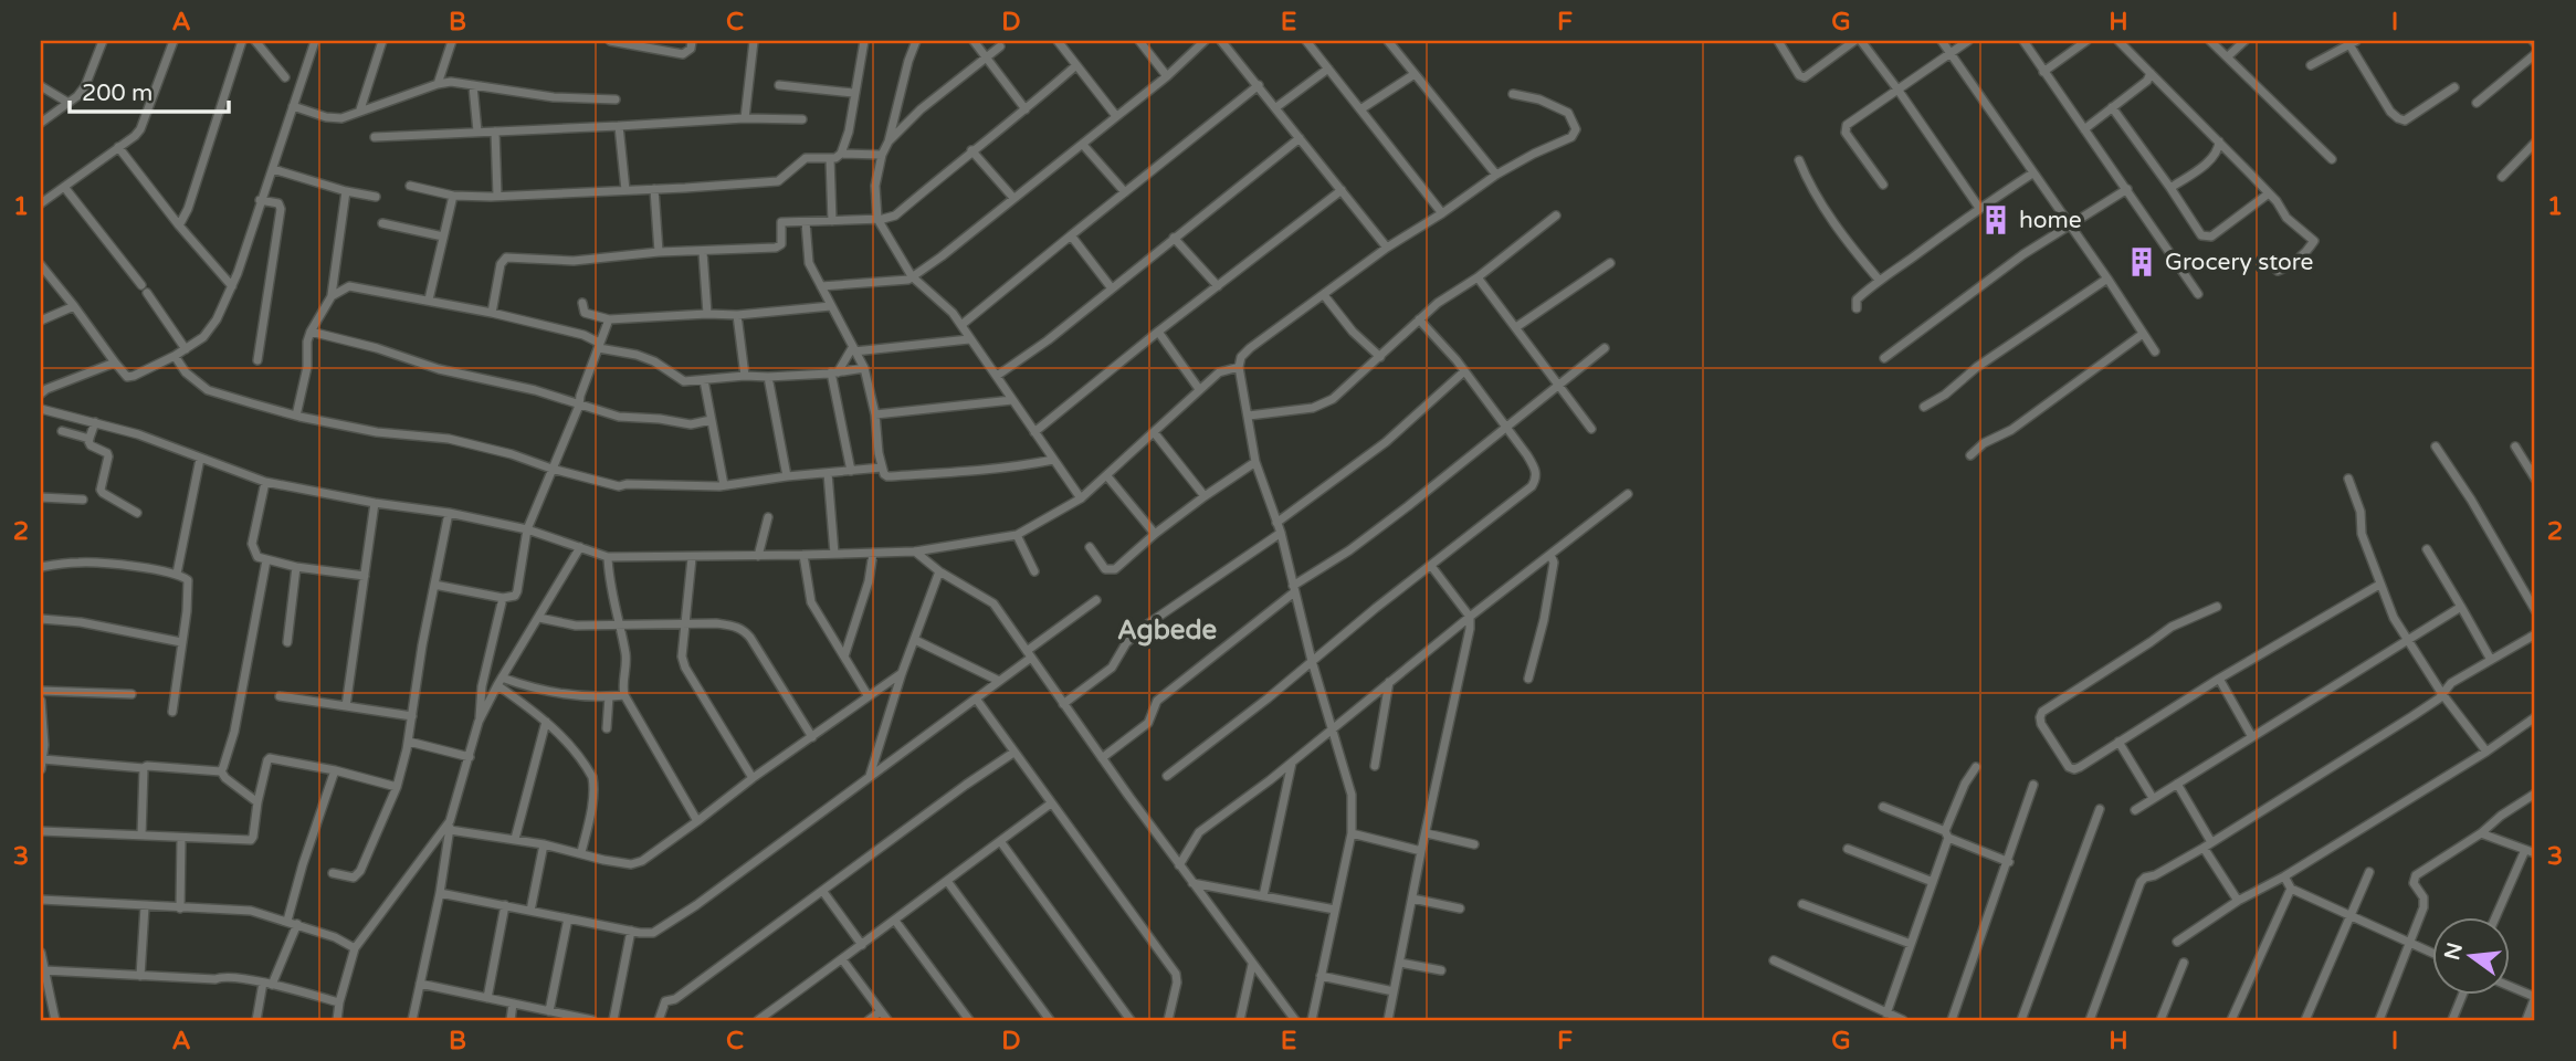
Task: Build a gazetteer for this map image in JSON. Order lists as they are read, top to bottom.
{
  "districts": ["Agbede"],
  "places": {
    "building": ["home", "Grocery store"]
  },
  "scale_bar": "200 m",
  "north": "left",
  "grid": {
    "columns": [
      "A",
      "B",
      "C",
      "D",
      "E",
      "F",
      "G",
      "H",
      "I"
    ],
    "rows": ["1", "2", "3"]
  }
}
